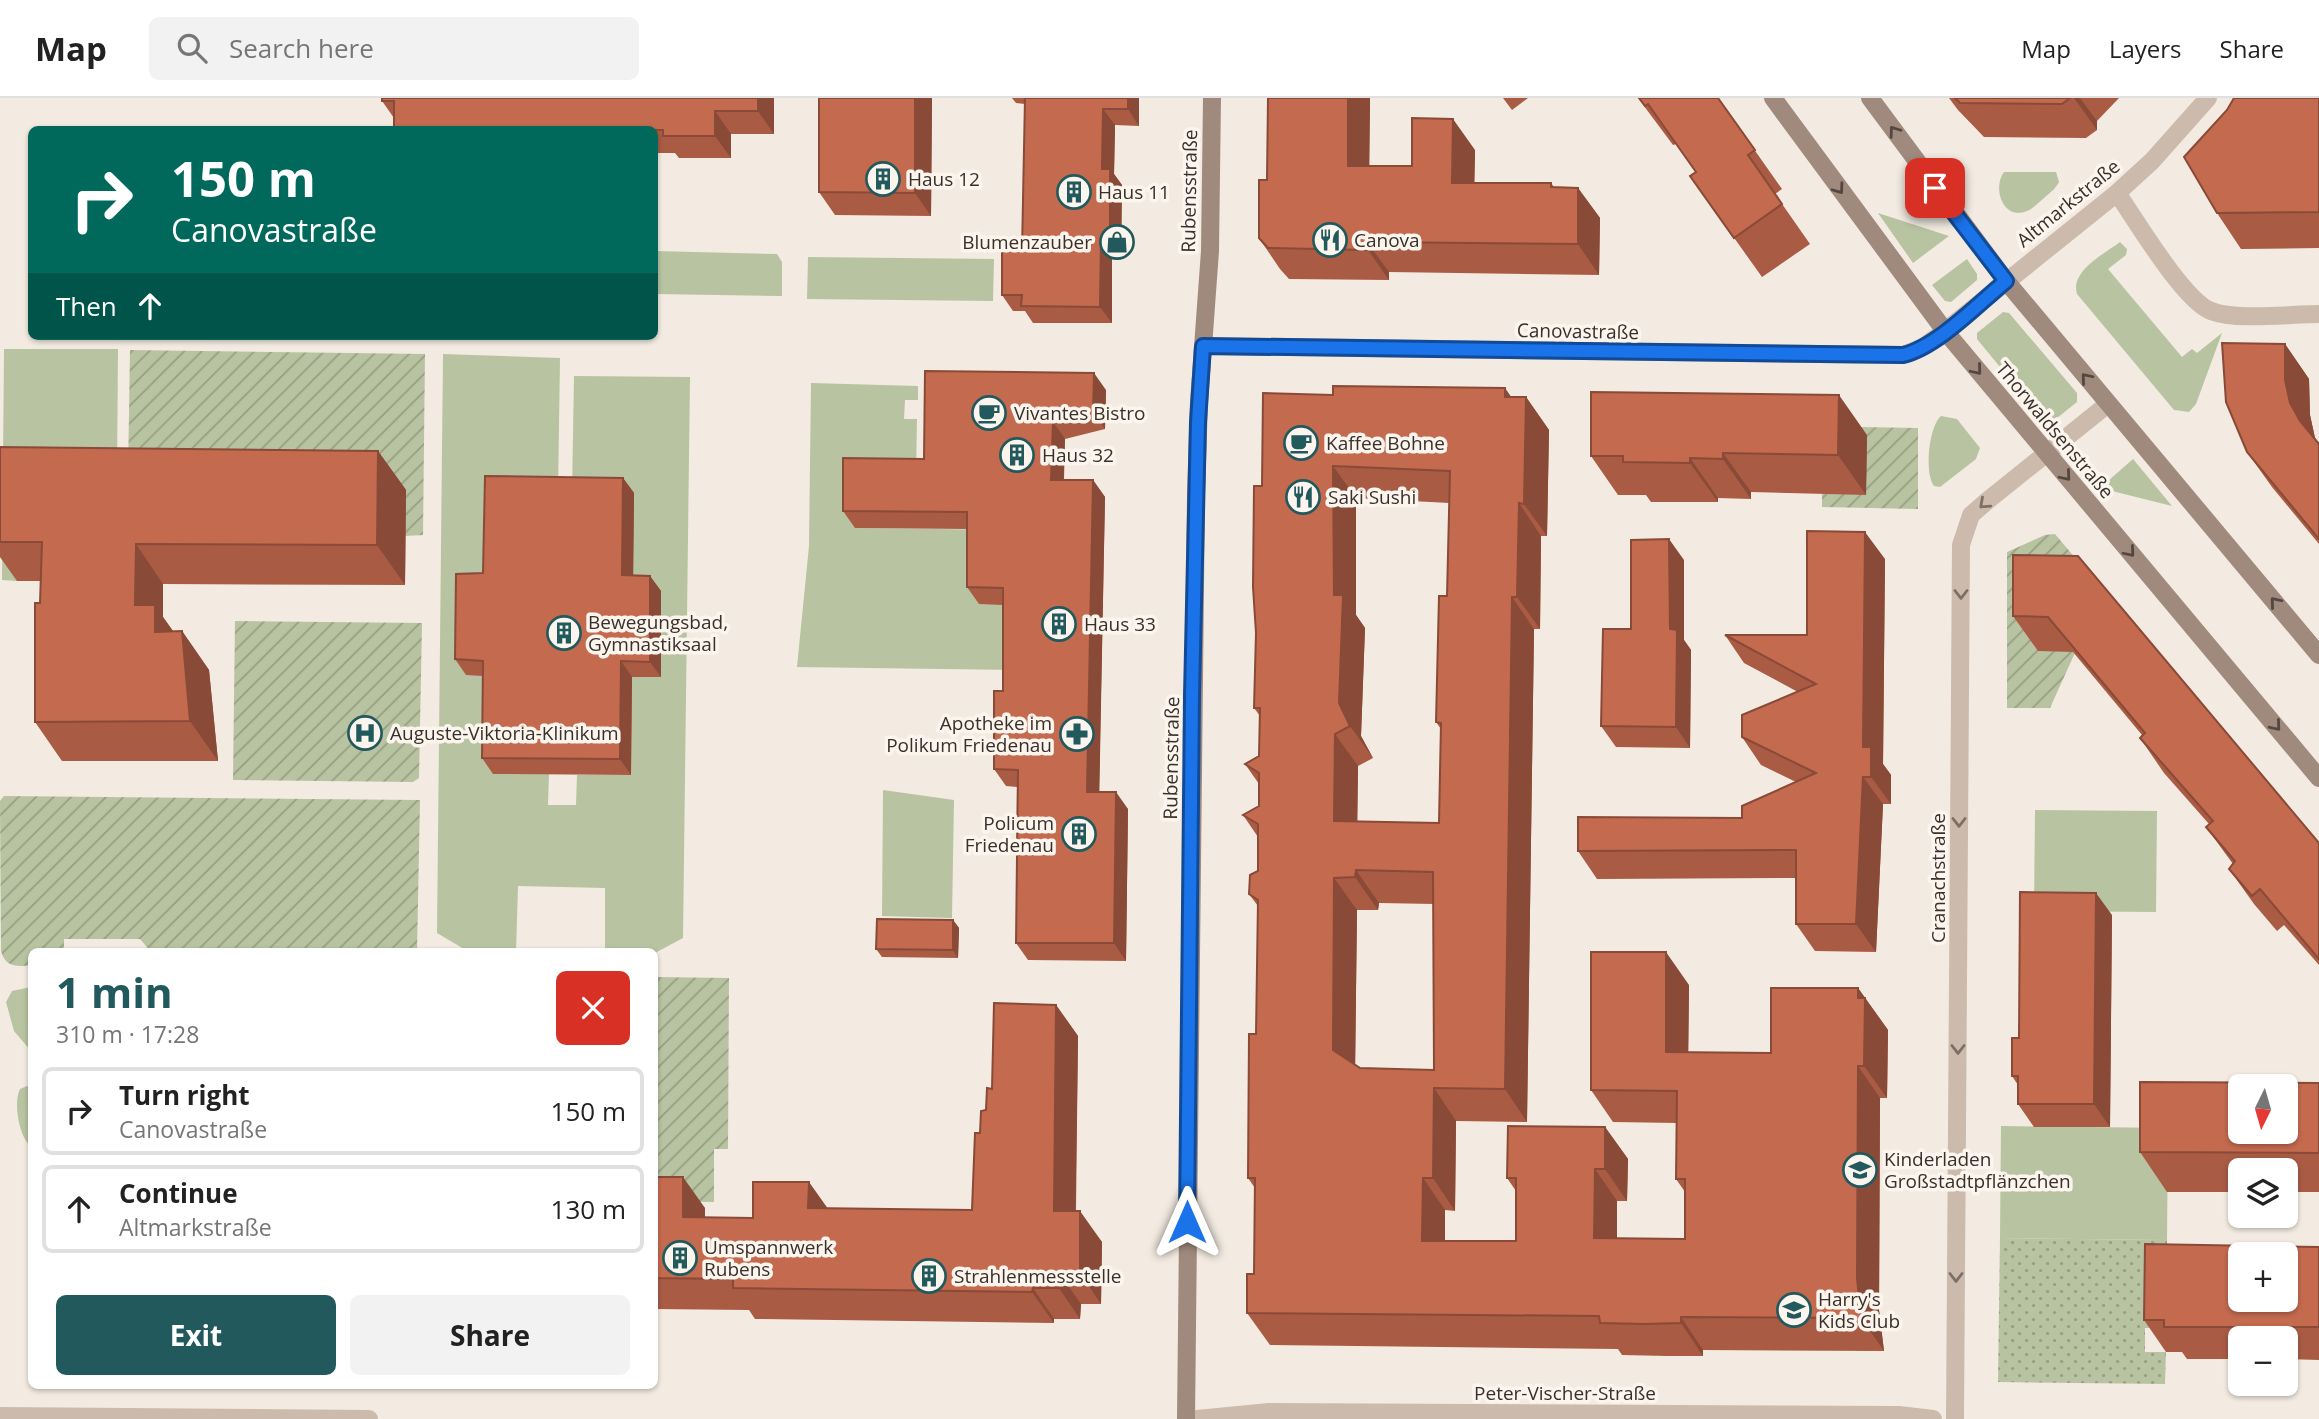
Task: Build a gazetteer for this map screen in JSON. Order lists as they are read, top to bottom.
{
  "streets": {
    "main road": ["Rubensstraße", "Thorwaldsenstraße"],
    "street": [
      "Altmarkstraße",
      "Canovastraße",
      "Cranachstraße",
      "Peter-Vischer-Straße"
    ]
  },
  "crossings": [
    ["Rubensstraße", "Canovastraße"],
    ["Altmarkstraße", "Canovastraße"],
    ["Altmarkstraße", "Thorwaldsenstraße"],
    ["Canovastraße", "Thorwaldsenstraße"],
    ["Thorwaldsenstraße", "Cranachstraße"]
  ],
  "one_way": ["Cranachstraße"],
  "places": {
    "building": [
      "Haus 12",
      "Haus 11",
      "Haus 32",
      "Haus 33",
      "Bewegungsbad, Gymnastiksaal",
      "Policum Friedenau",
      "Umspannwerk Rubens",
      "Strahlenmessstelle"
    ],
    "restaurant": ["Canova", "Saki Sushi"],
    "shop": ["Blumenzauber"],
    "cafe": ["Vivantes Bistro", "Kaffee Bohne"],
    "hospital": ["Auguste-Viktoria-Klinikum"],
    "pharmacy": ["Apotheke im Polikum Friedenau"],
    "school or university": ["Kinderladen Großstadtpflänzchen", "Harry's Kids Club"]
  },
  "north": "bottom",
  "page": {
    "header": "Map",
    "search": "Search here",
    "nav": ["Map", "Layers", "Share"],
    "turn": ["150 m", "Canovastraße"],
    "then": "Then",
    "heading": ["1 min", "310 m · 17:28"],
    "list": [
      {
        "name": "Turn right",
        "note": "Canovastraße",
        "value": "150 m"
      },
      {
        "name": "Continue",
        "note": "Altmarkstraße",
        "value": "130 m"
      }
    ],
    "map_buttons": ["+", "−"],
    "buttons": ["Exit", "Share"]
  }
}
